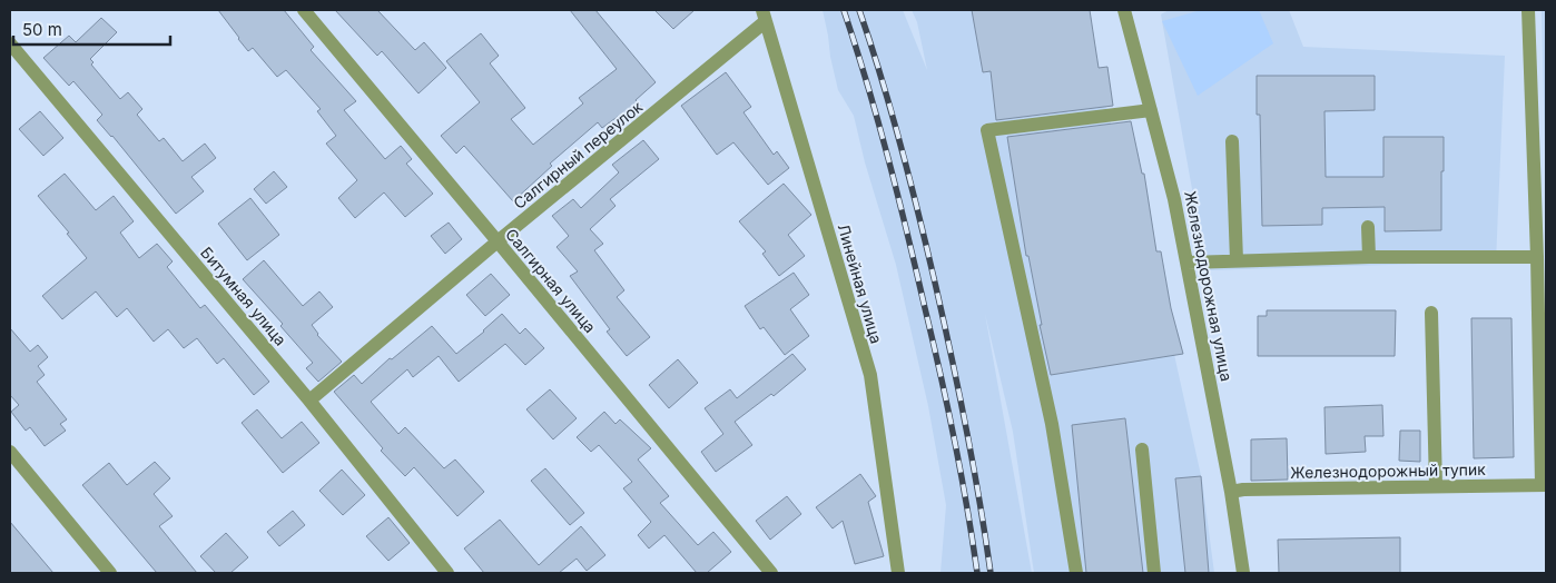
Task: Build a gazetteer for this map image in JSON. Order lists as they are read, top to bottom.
{
  "streets": {
    "street": [
      "Салгирный переулок",
      "Салгирная улица",
      "Линейная улица",
      "Железнодорожная улица",
      "Битумная улица",
      "Железнодорожный тупик"
    ]
  },
  "crossings": [
    ["Салгирный переулок", "Салгирная улица"],
    ["Салгирный переулок", "Линейная улица"],
    ["Салгирный переулок", "Битумная улица"],
    ["Железнодорожная улица", "Железнодорожный тупик"]
  ],
  "scale_bar": "50 m"
}
